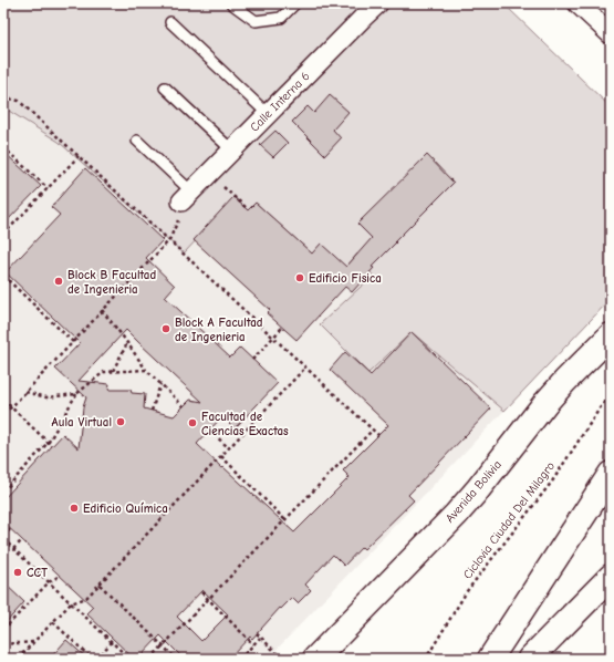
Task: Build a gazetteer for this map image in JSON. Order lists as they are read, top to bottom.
{
  "streets": {
    "street": ["Calle Interna 6", "Avenida Bolivia"],
    "path": ["Ciclovia Ciudad Del Milagro"]
  },
  "places": [
    "Edificio Fisica",
    "Block B Facultad de Ingenieria",
    "Block A Facultad de Ingenieria",
    "Aula Virtual",
    "Facultad de Ciencias Exactas",
    "Edificio Química",
    "CCT"
  ]
}
